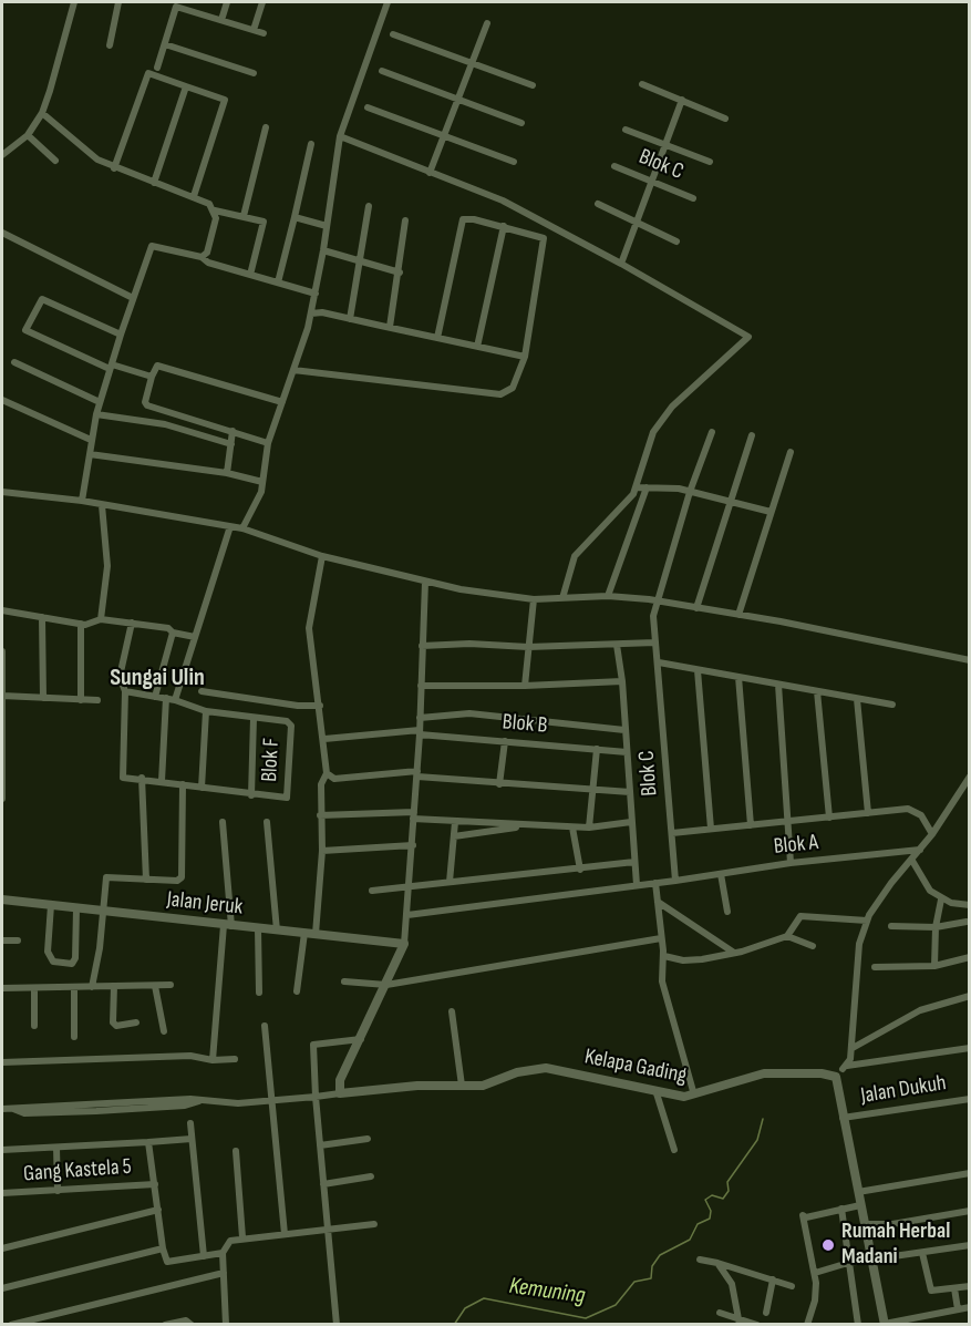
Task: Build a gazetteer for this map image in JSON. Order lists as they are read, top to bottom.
{
  "streets": {
    "street": [
      "Blok C",
      "Blok B",
      "Blok F",
      "Blok A",
      "Jalan Jeruk",
      "Kelapa Gading",
      "Jalan Dukuh",
      "Gang Kastela 5"
    ]
  },
  "crossings": [
    ["Blok C", "Blok A"],
    ["Kelapa Gading", "Jalan Dukuh"]
  ],
  "districts": ["Sungai Ulin"],
  "water": ["Kemuning"],
  "places": ["Rumah Herbal Madani"]
}
